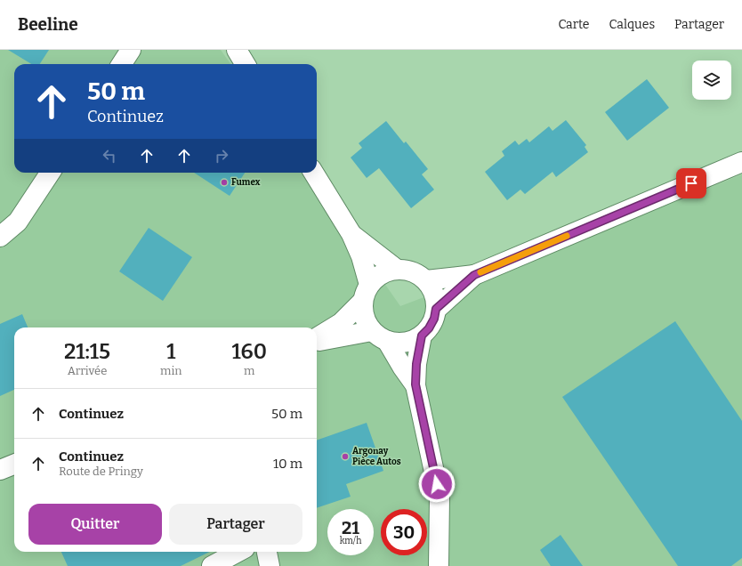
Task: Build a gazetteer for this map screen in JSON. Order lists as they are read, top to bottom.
{
  "places": ["Fumex", "Argonay Pièce Autos"],
  "page": {
    "header": "Beeline",
    "nav": ["Carte", "Calques", "Partager"],
    "turn": ["50 m", "Continuez"],
    "eta": [
      "21:15",
      "Arrivée",
      "1",
      "min",
      "160",
      "m"
    ],
    "list": [
      {
        "name": "Continuez",
        "value": "50 m"
      },
      {
        "name": "Continuez",
        "note": "Route de Pringy",
        "value": "10 m"
      }
    ],
    "buttons": ["Quitter", "Partager"],
    "speed": "21 km/h",
    "limit": "30"
  }
}
